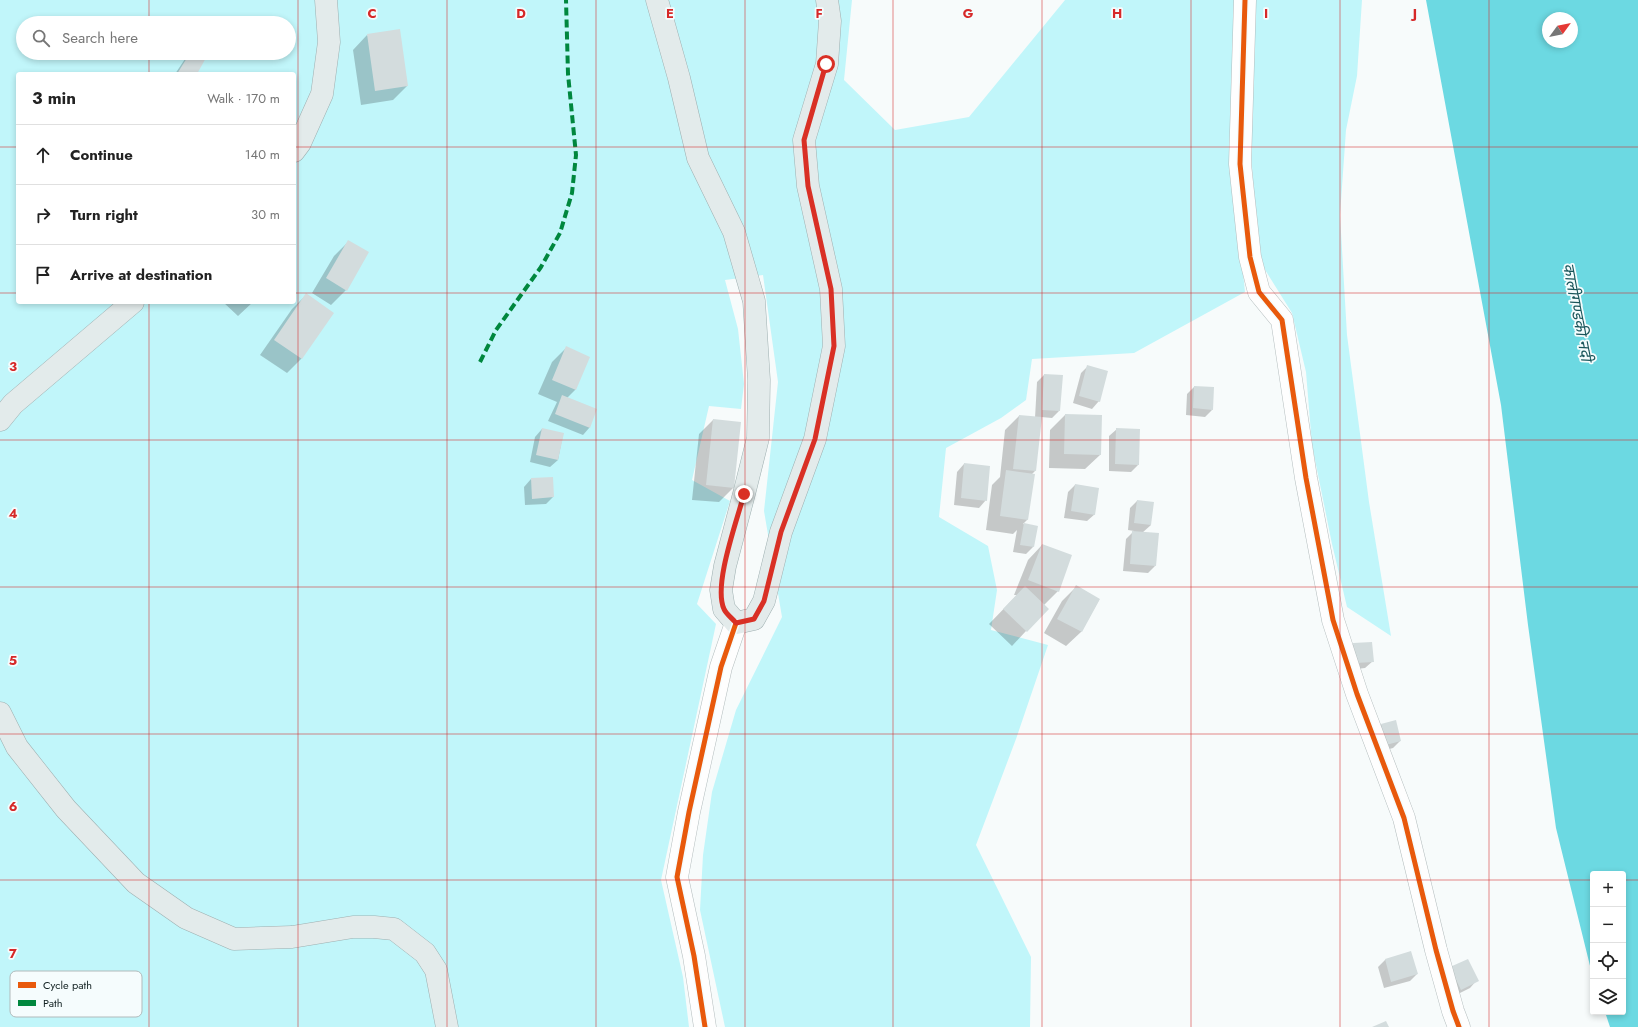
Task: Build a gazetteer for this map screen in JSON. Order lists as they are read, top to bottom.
{
  "water": ["कालीगण्डकी नदी"],
  "legend": ["Cycle path", "Path"],
  "north": "top right",
  "page": {
    "search": "Search here",
    "heading": ["3 min", "Walk · 170 m"],
    "list": [
      ["Continue", "140 m"],
      ["Turn right", "30 m"],
      "Arrive at destination"
    ],
    "map_buttons": ["+", "−"]
  },
  "grid": {
    "columns": [
      "C",
      "D",
      "E",
      "F",
      "G",
      "H",
      "I",
      "J"
    ],
    "rows": [
      "3",
      "4",
      "5",
      "6",
      "7"
    ]
  }
}
